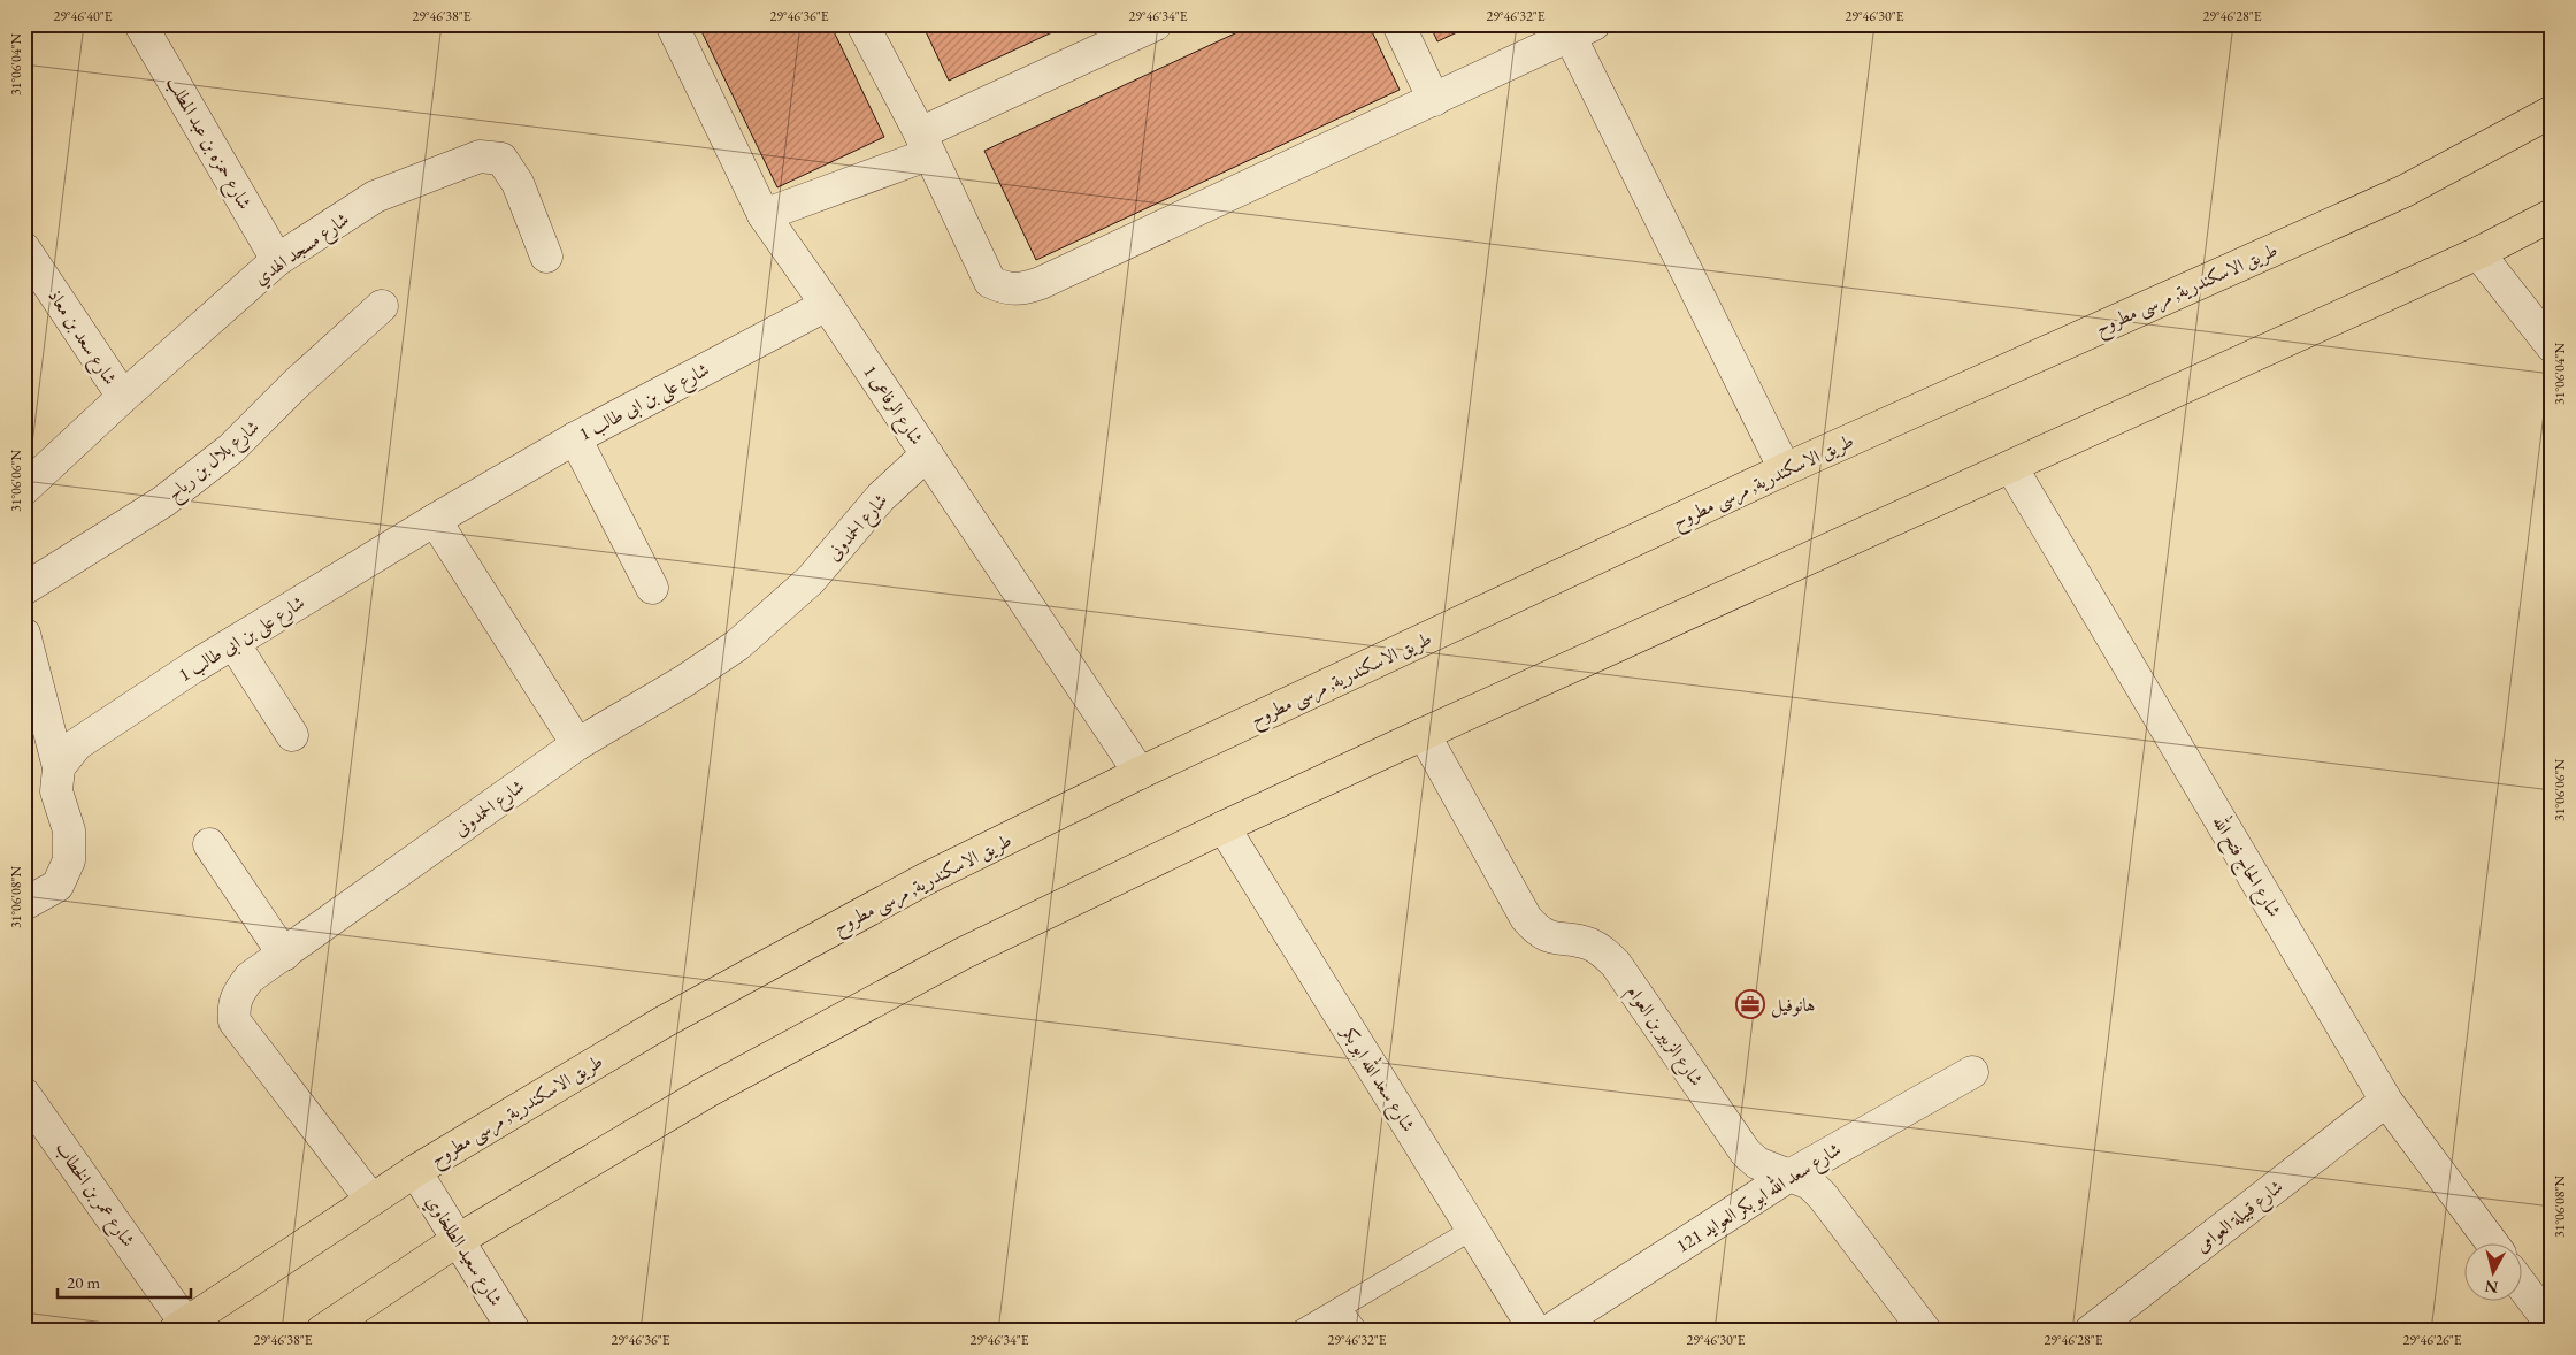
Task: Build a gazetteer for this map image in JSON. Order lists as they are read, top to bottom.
{
  "streets": {
    "main road": ["طريق الاسكندرية, مرسى مطروح"],
    "street": [
      "شارع حمزه بن عبد المطلب",
      "شارع مسجد الهدي",
      "شارع سعد بن معاذ",
      "شارع على بن ابى طالب 1",
      "شارع الرفاعى 1",
      "شارع بلال بن رباح",
      "شارع الحمدونى",
      "شارع الحاج فتح الله",
      "شارع الزبير بن العوام",
      "شارع سعد الله ابو بكر",
      "شارع عمر بن الخطاب",
      "شارع سعد الله ابو بكر العوايد 121",
      "شارع قبيلة العوامى",
      "شارع سعيد الطلخاوي"
    ]
  },
  "crossings": [
    ["شارع حمزه بن عبد المطلب", "شارع مسجد الهدي"],
    ["شارع مسجد الهدي", "شارع سعد بن معاذ"],
    ["طريق الاسكندرية, مرسى مطروح", "شارع الرفاعى 1"],
    ["طريق الاسكندرية, مرسى مطروح", "شارع الحمدونى"],
    ["طريق الاسكندرية, مرسى مطروح", "شارع عمر بن الخطاب"],
    ["طريق الاسكندرية, مرسى مطروح", "شارع سعيد الطلخاوي"],
    ["شارع على بن ابى طالب 1", "شارع الرفاعى 1"],
    ["شارع الرفاعى 1", "شارع الحمدونى"],
    ["شارع الحاج فتح الله", "شارع قبيلة العوامى"],
    ["شارع الزبير بن العوام", "شارع سعد الله ابو بكر العوايد 121"]
  ],
  "places": {
    "office": ["هانوفيل"]
  },
  "scale_bar": "20 m",
  "north": "bottom",
  "coordinates": [
    "29°46'40\"E",
    "29°46'38\"E",
    "29°46'36\"E",
    "29°46'34\"E",
    "29°46'32\"E",
    "29°46'30\"E",
    "29°46'28\"E",
    "31°06'04\"N",
    "31°06'06\"N",
    "31°06'08\"N",
    "29°46'26\"E"
  ]
}
